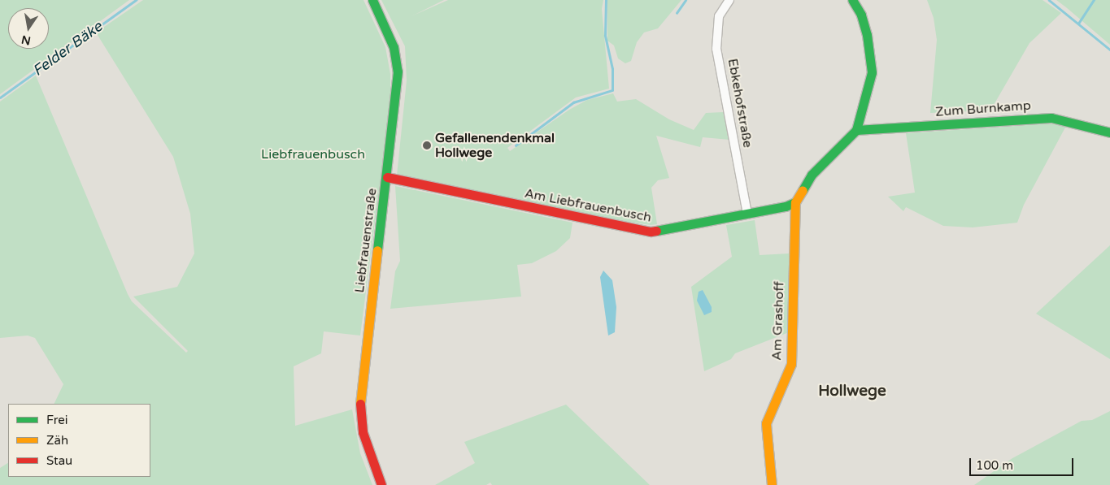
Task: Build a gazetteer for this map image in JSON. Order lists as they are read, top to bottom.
{
  "streets": {
    "street": [
      "Ebkehofstraße",
      "Zum Burnkamp",
      "Am Liebfrauenbusch",
      "Liebfrauenstraße",
      "Am Grashoff"
    ]
  },
  "crossings": [
    ["Ebkehofstraße", "Am Liebfrauenbusch"],
    ["Am Liebfrauenbusch", "Liebfrauenstraße"],
    ["Am Liebfrauenbusch", "Am Grashoff"]
  ],
  "districts": ["Hollwege"],
  "water": ["Felder Bäke"],
  "parks": ["Liebfrauenbusch"],
  "places": ["Gefallenendenkmal Hollwege"],
  "legend": ["Frei", "Zäh", "Stau"],
  "scale_bar": "100 m",
  "north": "bottom"
}
